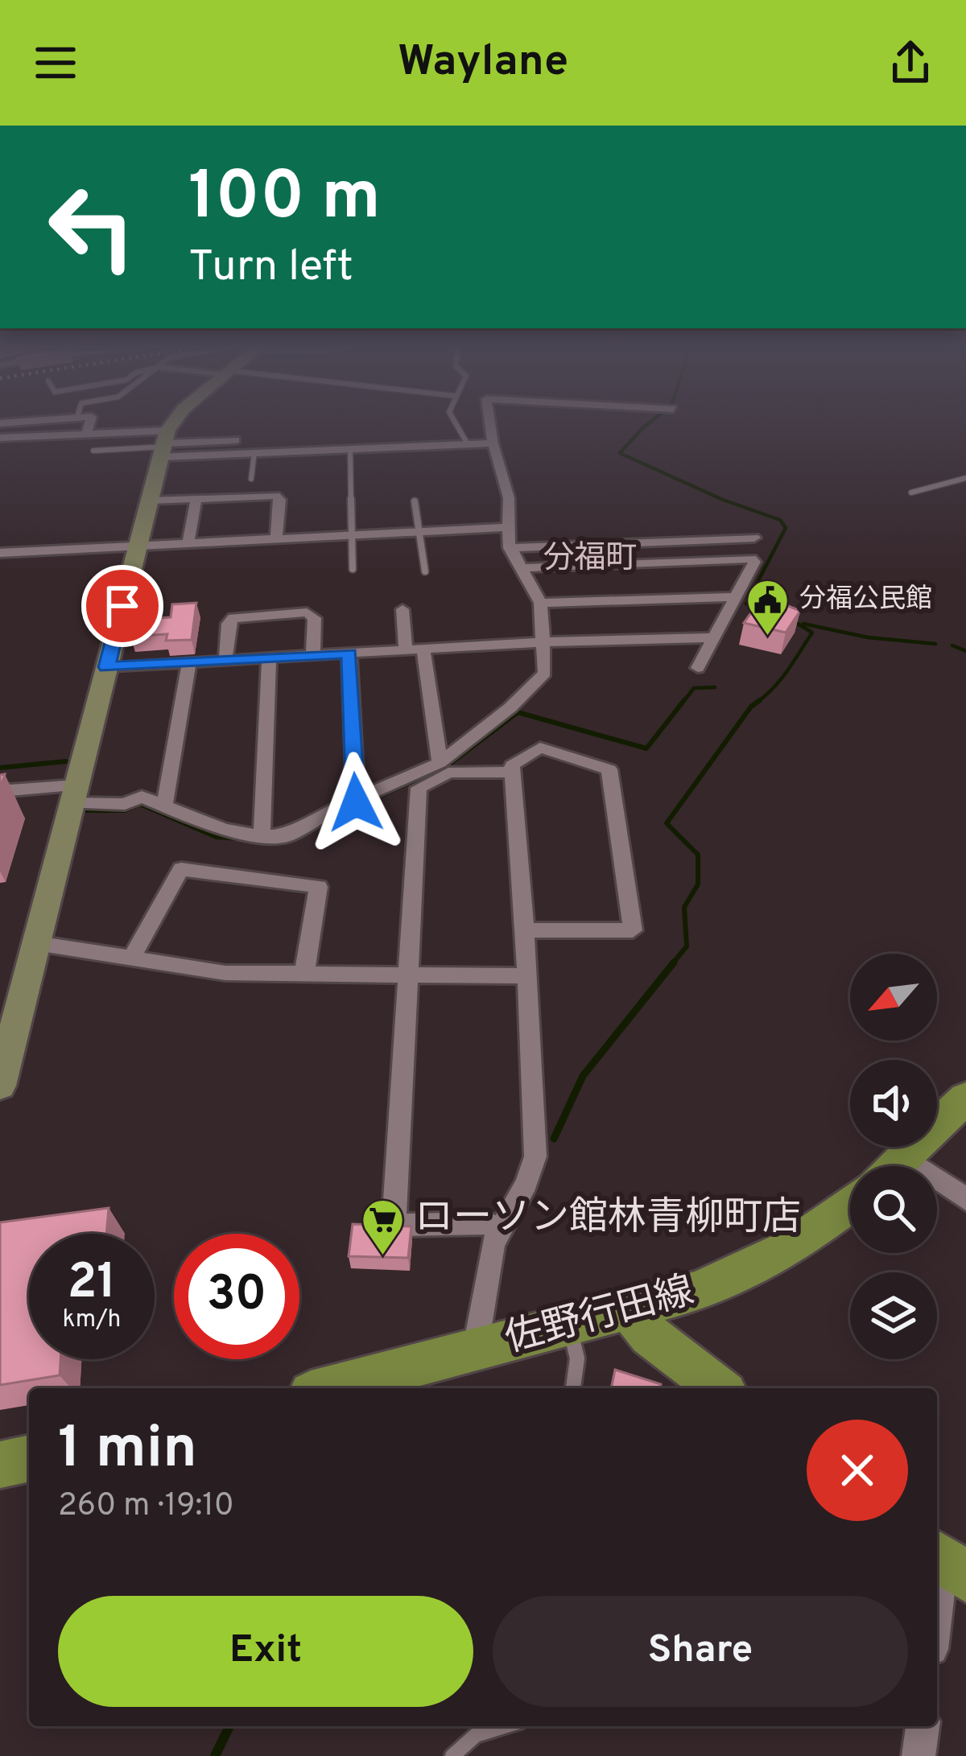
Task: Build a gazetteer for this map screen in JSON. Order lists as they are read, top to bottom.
{
  "streets": {
    "main road": ["佐野行田線"]
  },
  "districts": ["分福町"],
  "places": {
    "public building": ["分福公民館"],
    "supermarket": ["ローソン館林青柳町店"]
  },
  "north": "bottom left",
  "page": {
    "header": "Waylane",
    "turn": ["100 m", "Turn left"],
    "speed": "21 km/h",
    "limit": "30",
    "heading": ["1 min", "260 m · 19:10"],
    "buttons": ["Exit", "Share"]
  }
}
